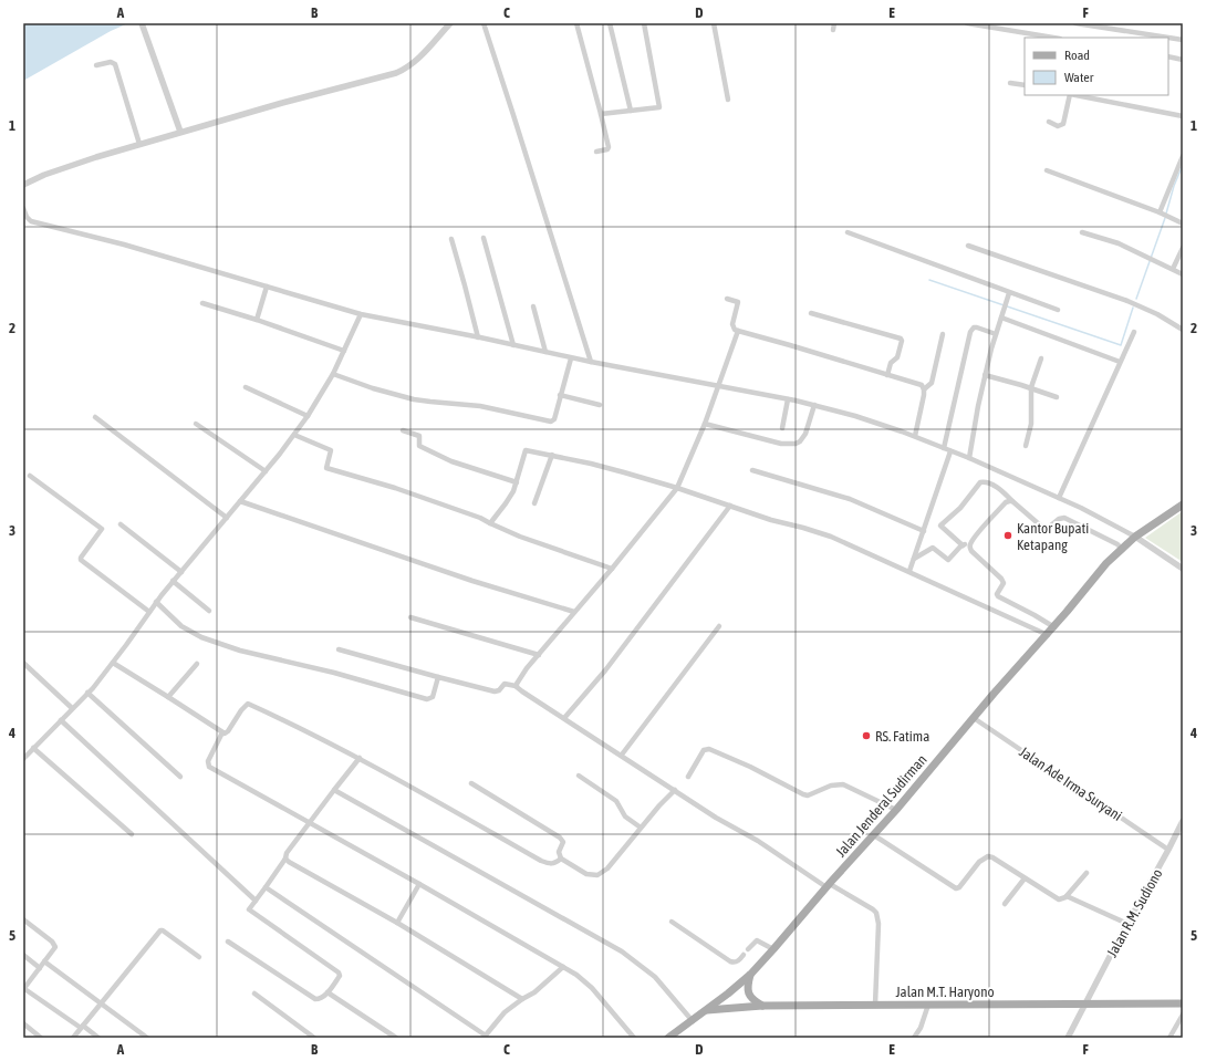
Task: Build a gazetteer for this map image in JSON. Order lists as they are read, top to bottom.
{
  "streets": {
    "main road": ["Jalan Jenderal Sudirman", "Jalan M.T. Haryono"],
    "street": ["Jalan Ade Irma Suryani", "Jalan R.M. Sudiono"]
  },
  "crossings": [
    ["Jalan Ade Irma Suryani", "Jalan Jenderal Sudirman"],
    ["Jalan Ade Irma Suryani", "Jalan R.M. Sudiono"],
    ["Jalan Jenderal Sudirman", "Jalan M.T. Haryono"],
    ["Jalan R.M. Sudiono", "Jalan M.T. Haryono"]
  ],
  "places": ["Kantor Bupati Ketapang", "RS. Fatima"],
  "legend": ["Road", "Water"],
  "grid": {
    "columns": [
      "A",
      "B",
      "C",
      "D",
      "E",
      "F"
    ],
    "rows": [
      "1",
      "2",
      "3",
      "4",
      "5"
    ]
  }
}
